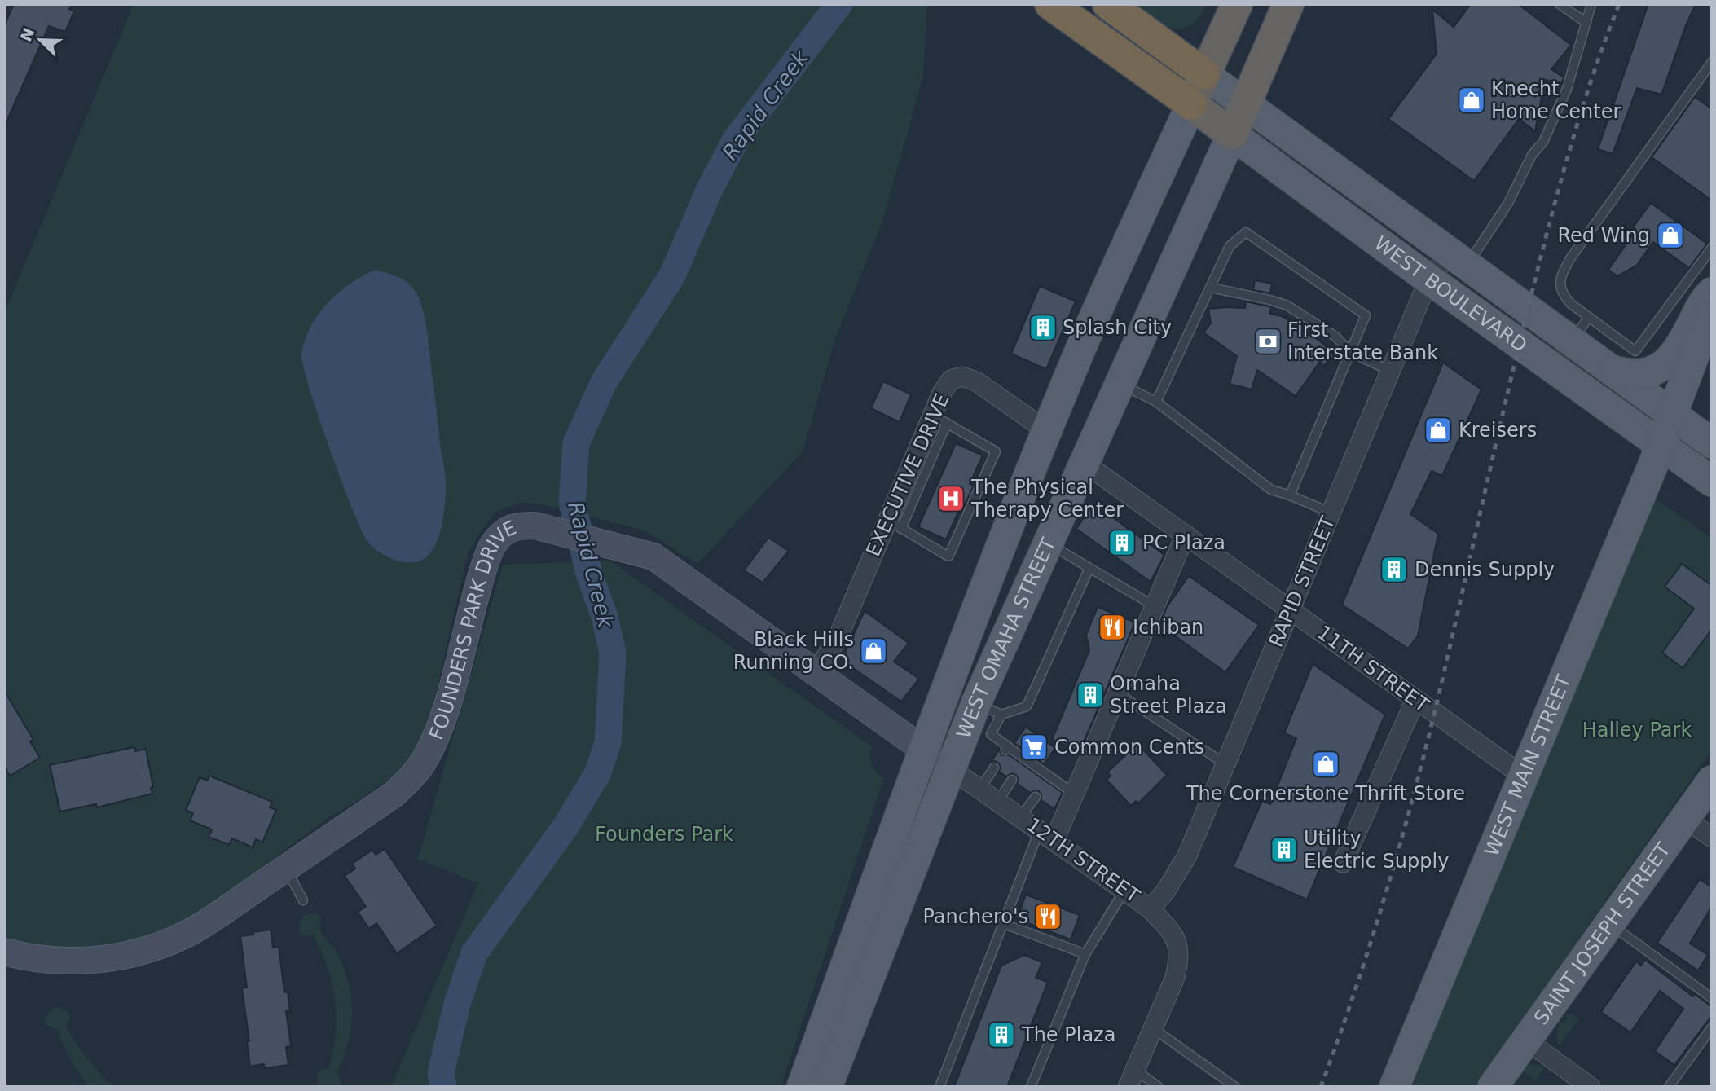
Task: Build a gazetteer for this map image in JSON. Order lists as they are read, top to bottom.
{
  "streets": {
    "highway": ["WEST BOULEVARD", "WEST OMAHA STREET"],
    "main road": ["FOUNDERS PARK DRIVE", "WEST MAIN STREET", "SAINT JOSEPH STREET"],
    "street": [
      "EXECUTIVE DRIVE",
      "RAPID STREET",
      "11TH STREET",
      "12TH STREET"
    ]
  },
  "crossings": [
    ["WEST BOULEVARD", "RAPID STREET"],
    ["WEST BOULEVARD", "WEST OMAHA STREET"],
    ["WEST BOULEVARD", "WEST MAIN STREET"],
    ["EXECUTIVE DRIVE", "FOUNDERS PARK DRIVE"],
    ["EXECUTIVE DRIVE", "WEST OMAHA STREET"],
    ["RAPID STREET", "11TH STREET"],
    ["RAPID STREET", "12TH STREET"],
    ["FOUNDERS PARK DRIVE", "WEST OMAHA STREET"],
    ["FOUNDERS PARK DRIVE", "12TH STREET"],
    ["WEST OMAHA STREET", "11TH STREET"],
    ["WEST OMAHA STREET", "12TH STREET"],
    ["11TH STREET", "WEST MAIN STREET"]
  ],
  "water": ["Rapid Creek"],
  "parks": ["Halley Park", "Founders Park"],
  "places": {
    "shop": [
      "Knecht Home Center",
      "Red Wing",
      "Kreisers",
      "Black Hills Running CO.",
      "The Cornerstone Thrift Store"
    ],
    "building": [
      "Splash City",
      "PC Plaza",
      "Dennis Supply",
      "Omaha Street Plaza",
      "Utility Electric Supply",
      "The Plaza"
    ],
    "bank": ["First Interstate Bank"],
    "hospital": ["The Physical Therapy Center"],
    "restaurant": ["Ichiban", "Panchero's"],
    "supermarket": ["Common Cents"]
  },
  "north": "top left"
}
